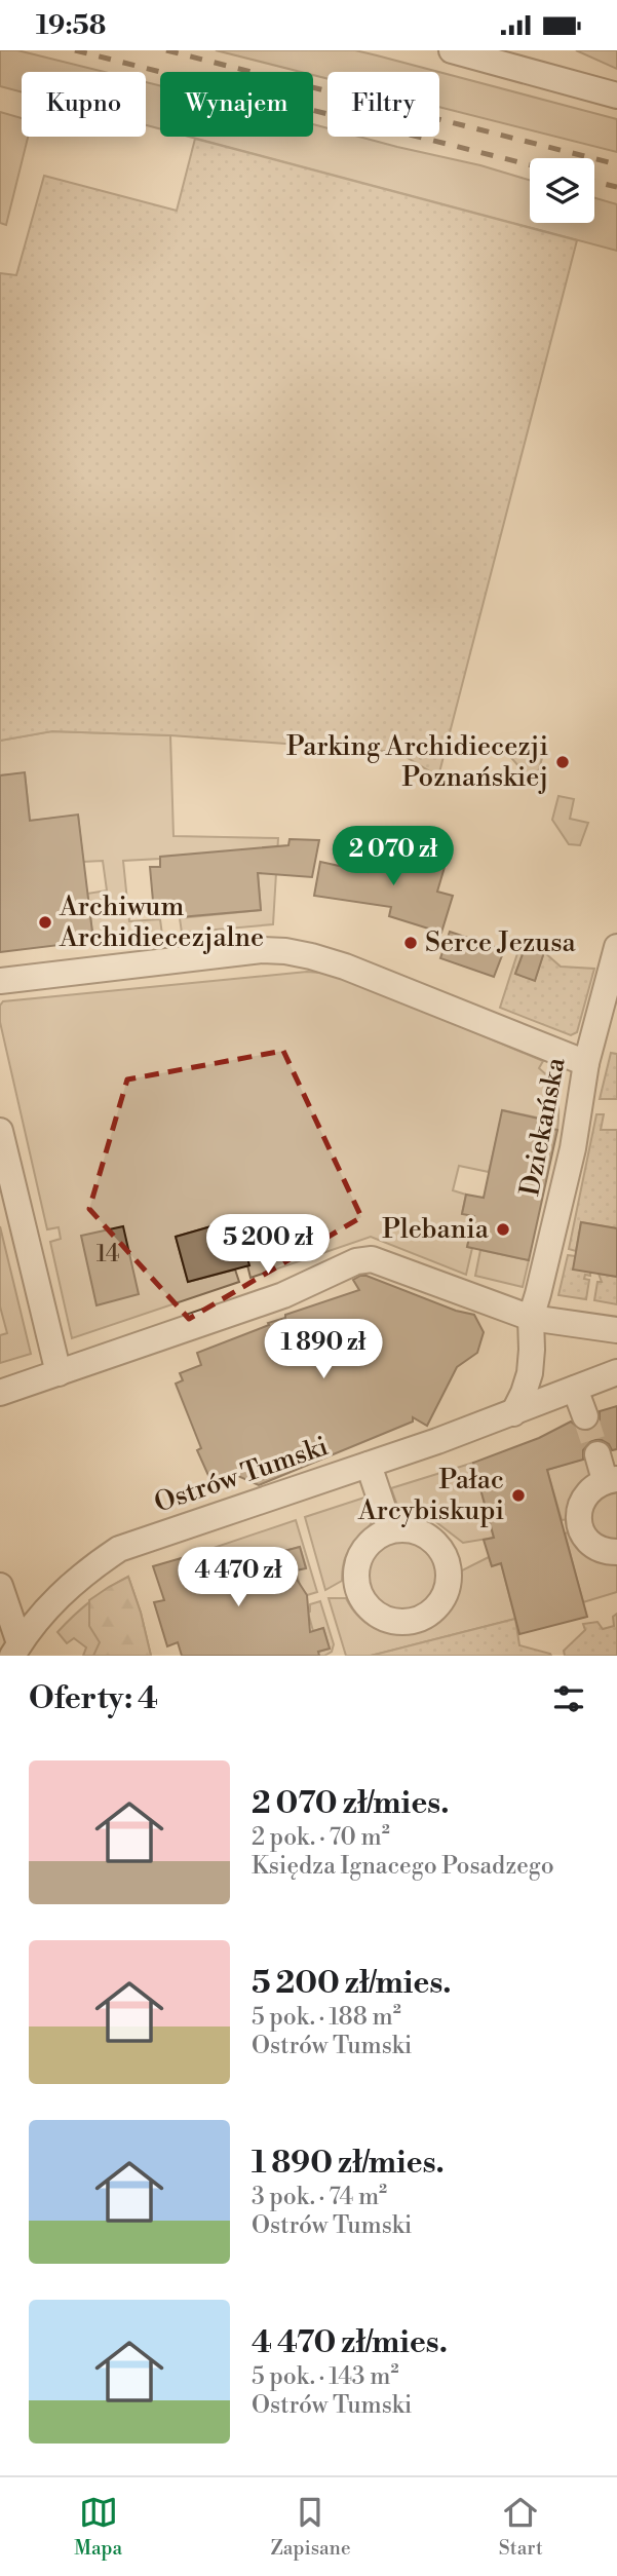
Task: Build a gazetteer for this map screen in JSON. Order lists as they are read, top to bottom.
{
  "streets": {
    "street": ["Dziekańska", "Ostrów Tumski"]
  },
  "places": [
    "Parking Archidiecezji Poznańskiej",
    "Archiwum Archidiecezjalne",
    "Serce Jezusa",
    "Plebania",
    "Pałac Arcybiskupi"
  ],
  "house_numbers": ["14"],
  "page": {
    "status": "19:58",
    "chip": ["Kupno", "Wynajem", "Filtry"],
    "price": [
      "2 070 zł",
      "5 200 zł",
      "1 890 zł",
      "4 470 zł"
    ],
    "heading": "Oferty: 4",
    "list": [
      {
        "name": "2 070 zł/mies.",
        "note": "2 pok. · 70 m² · Księdza Ignacego Posadzego"
      },
      {
        "name": "5 200 zł/mies.",
        "note": "5 pok. · 188 m² · Ostrów Tumski"
      },
      {
        "name": "1 890 zł/mies.",
        "note": "3 pok. · 74 m² · Ostrów Tumski"
      },
      {
        "name": "4 470 zł/mies.",
        "note": "5 pok. · 143 m² · Ostrów Tumski"
      }
    ],
    "tabs": ["Mapa", "Zapisane", "Start"]
  }
}
